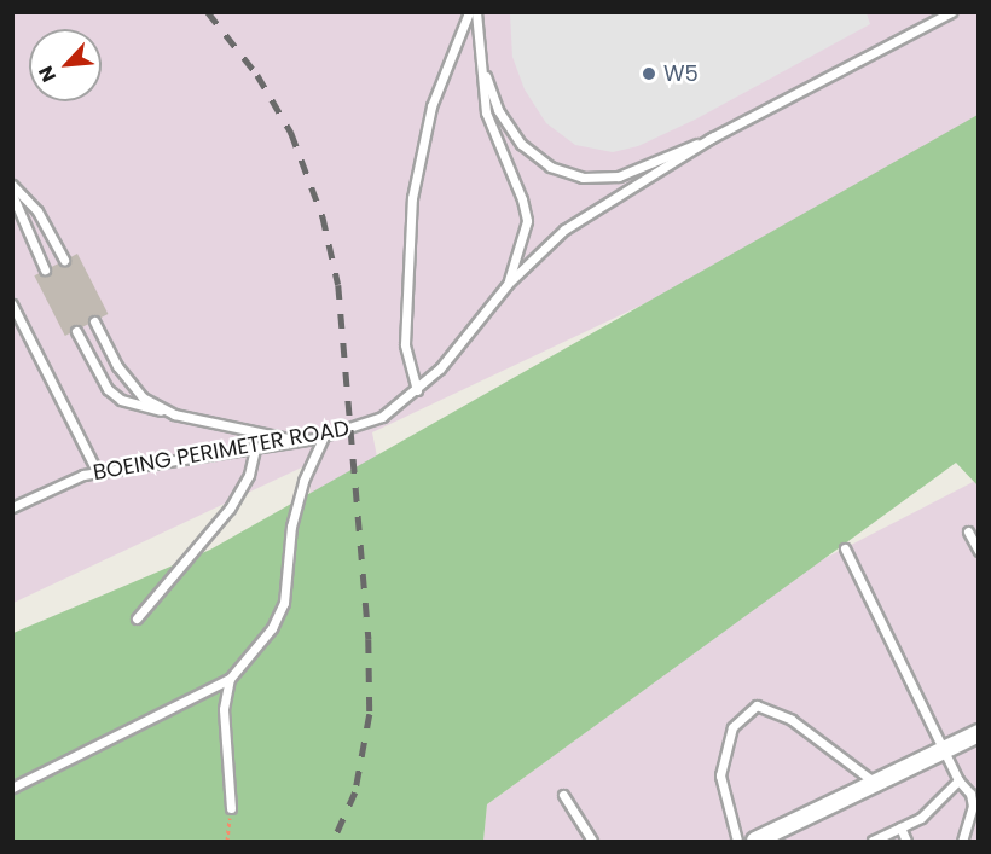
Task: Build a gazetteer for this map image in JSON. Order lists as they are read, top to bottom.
{
  "streets": {
    "lane": ["BOEING PERIMETER ROAD"]
  },
  "places": ["W5"],
  "north": "bottom left"
}
